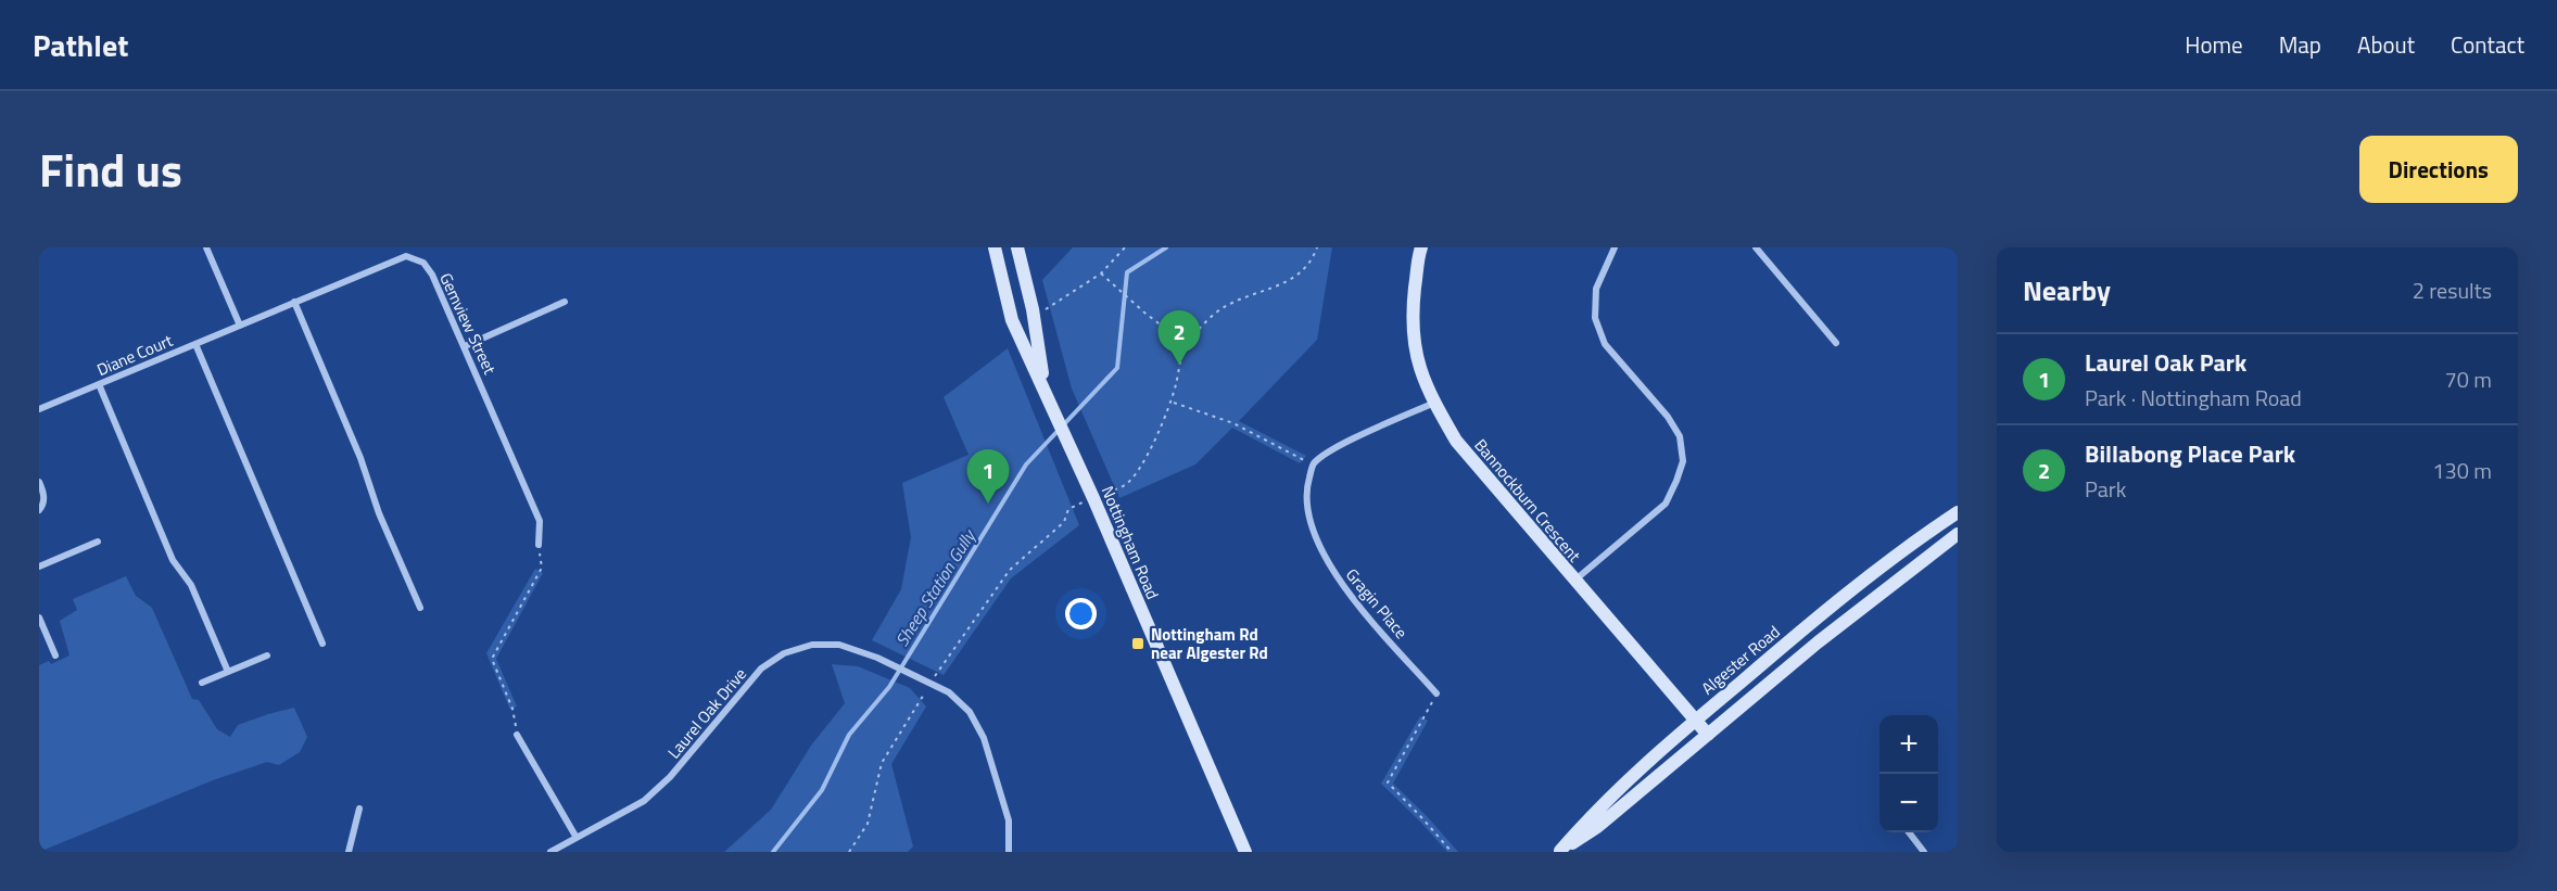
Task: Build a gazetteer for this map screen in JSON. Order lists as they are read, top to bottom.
{
  "streets": {
    "street": [
      "Gemview Street",
      "Diane Court",
      "Bannockburn Crescent",
      "Nottingham Road",
      "Gragin Place",
      "Algester Road",
      "Laurel Oak Drive"
    ]
  },
  "crossings": [
    ["Gemview Street", "Diane Court"],
    ["Bannockburn Crescent", "Algester Road"]
  ],
  "water": ["Sheep Station Gully"],
  "places": {
    "transit": ["Nottingham Rd near Algester Rd"]
  },
  "page": {
    "header": "Pathlet",
    "nav": [
      "Home",
      "Map",
      "About",
      "Contact"
    ],
    "title": "Find us",
    "buttons": "Directions",
    "heading": ["Nearby", "2 results"],
    "pins": ["2", "1"],
    "list": [
      {
        "mark": "1",
        "name": "Laurel Oak Park",
        "note": "Park · Nottingham Road",
        "value": "70 m"
      },
      {
        "mark": "2",
        "name": "Billabong Place Park",
        "note": "Park",
        "value": "130 m"
      }
    ],
    "map_buttons": ["+", "−"]
  }
}
